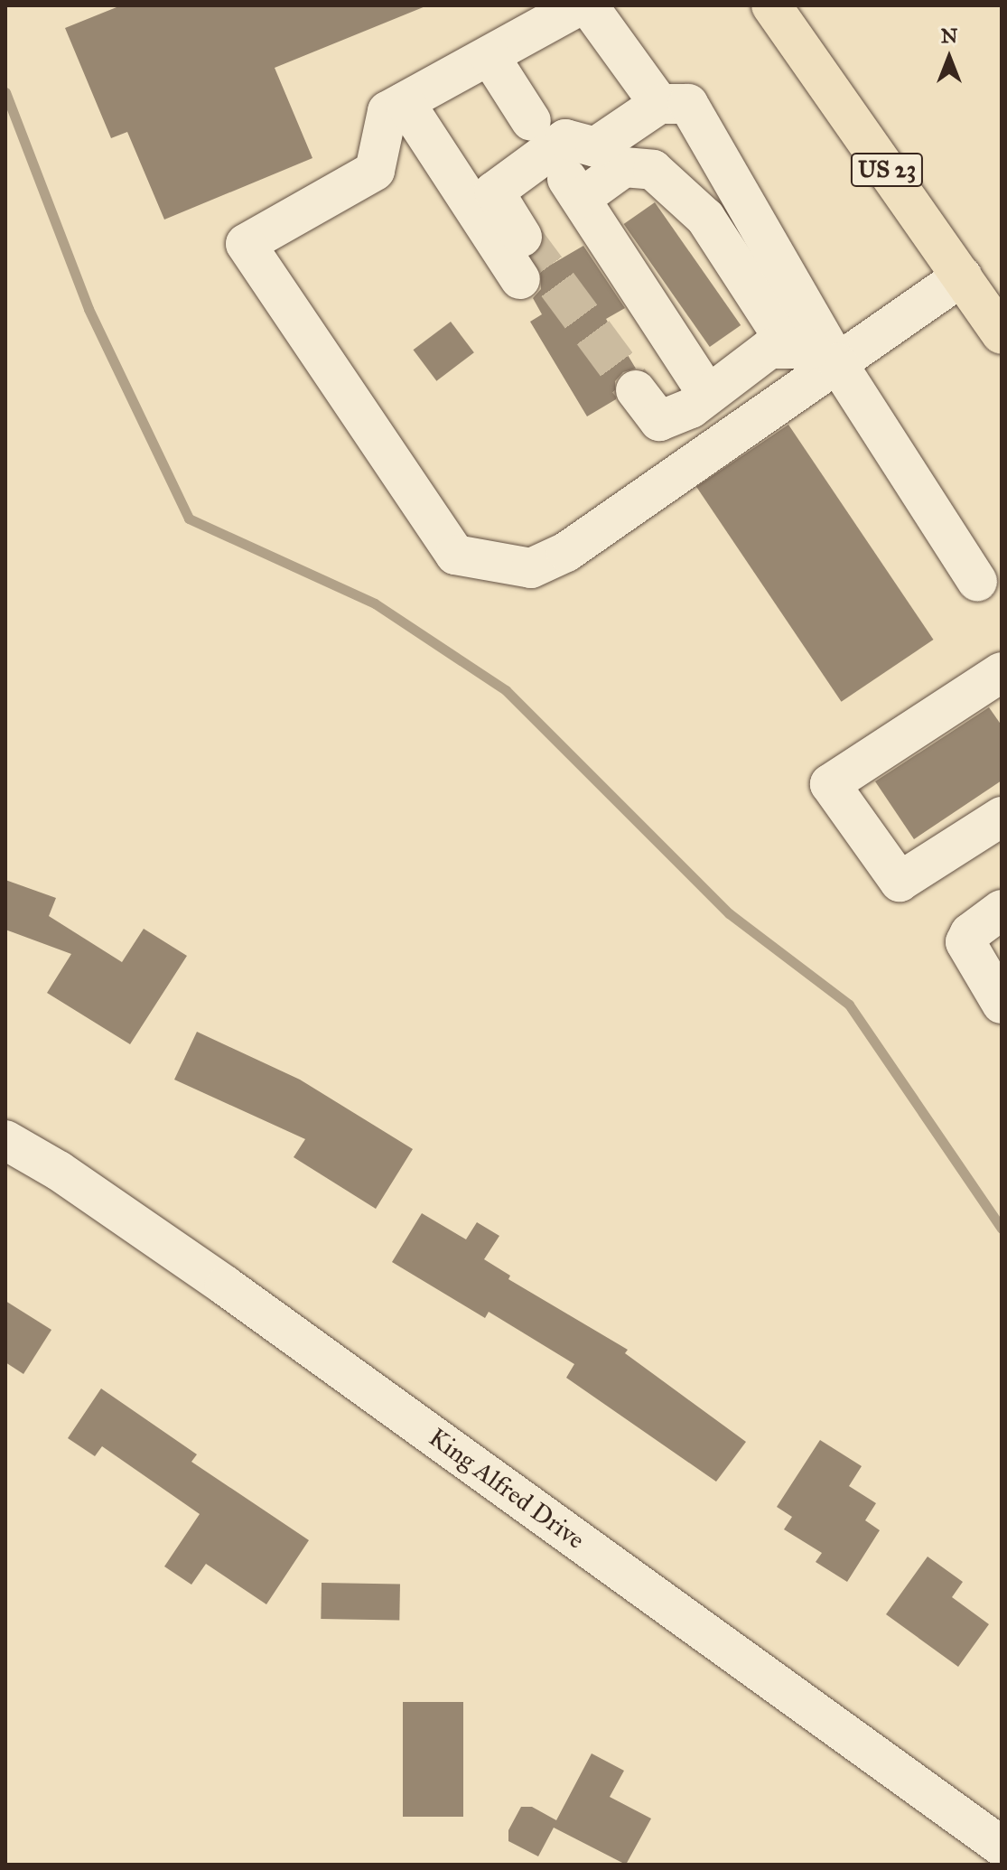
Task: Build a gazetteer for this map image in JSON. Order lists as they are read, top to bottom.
{
  "streets": {
    "main road": ["US 23"],
    "street": ["King Alfred Drive"]
  },
  "north": "top"
}
